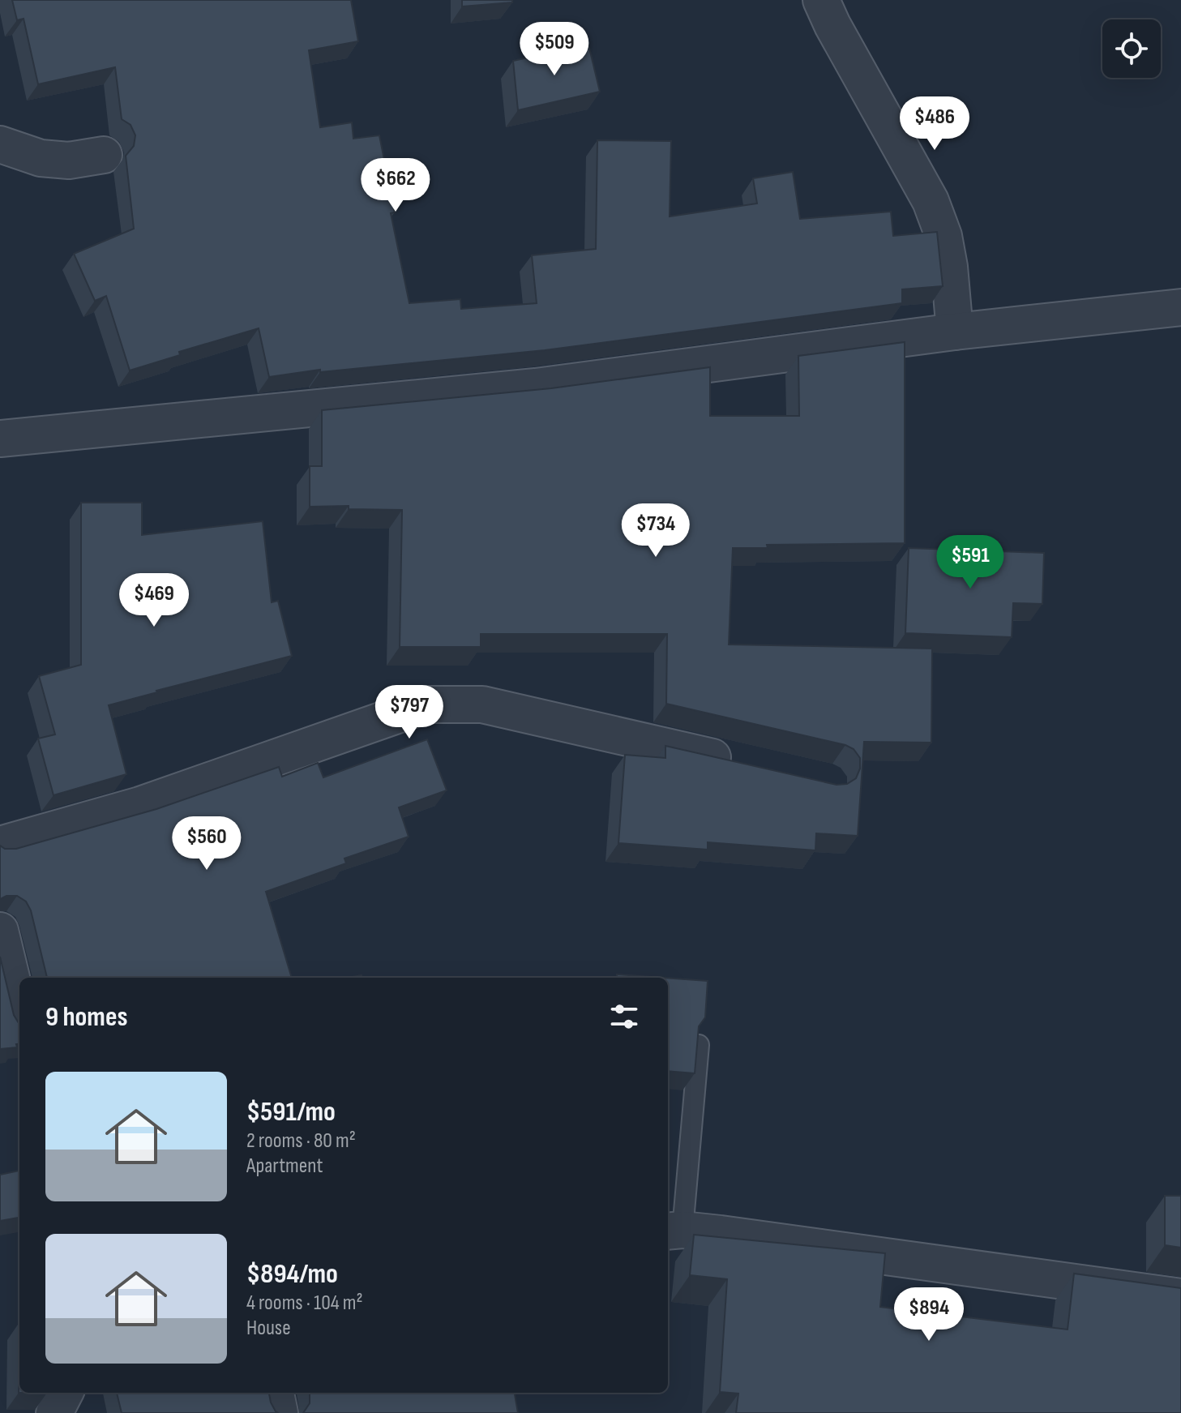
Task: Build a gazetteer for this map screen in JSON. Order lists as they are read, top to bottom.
{
  "page": {
    "price": [
      "$509",
      "$486",
      "$662",
      "$734",
      "$591",
      "$469",
      "$797",
      "$560",
      "$894"
    ],
    "heading": "9 homes",
    "list": [
      {
        "name": "$591/mo",
        "note": "2 rooms · 80 m² · Apartment"
      },
      {
        "name": "$894/mo",
        "note": "4 rooms · 104 m² · House"
      }
    ]
  }
}
